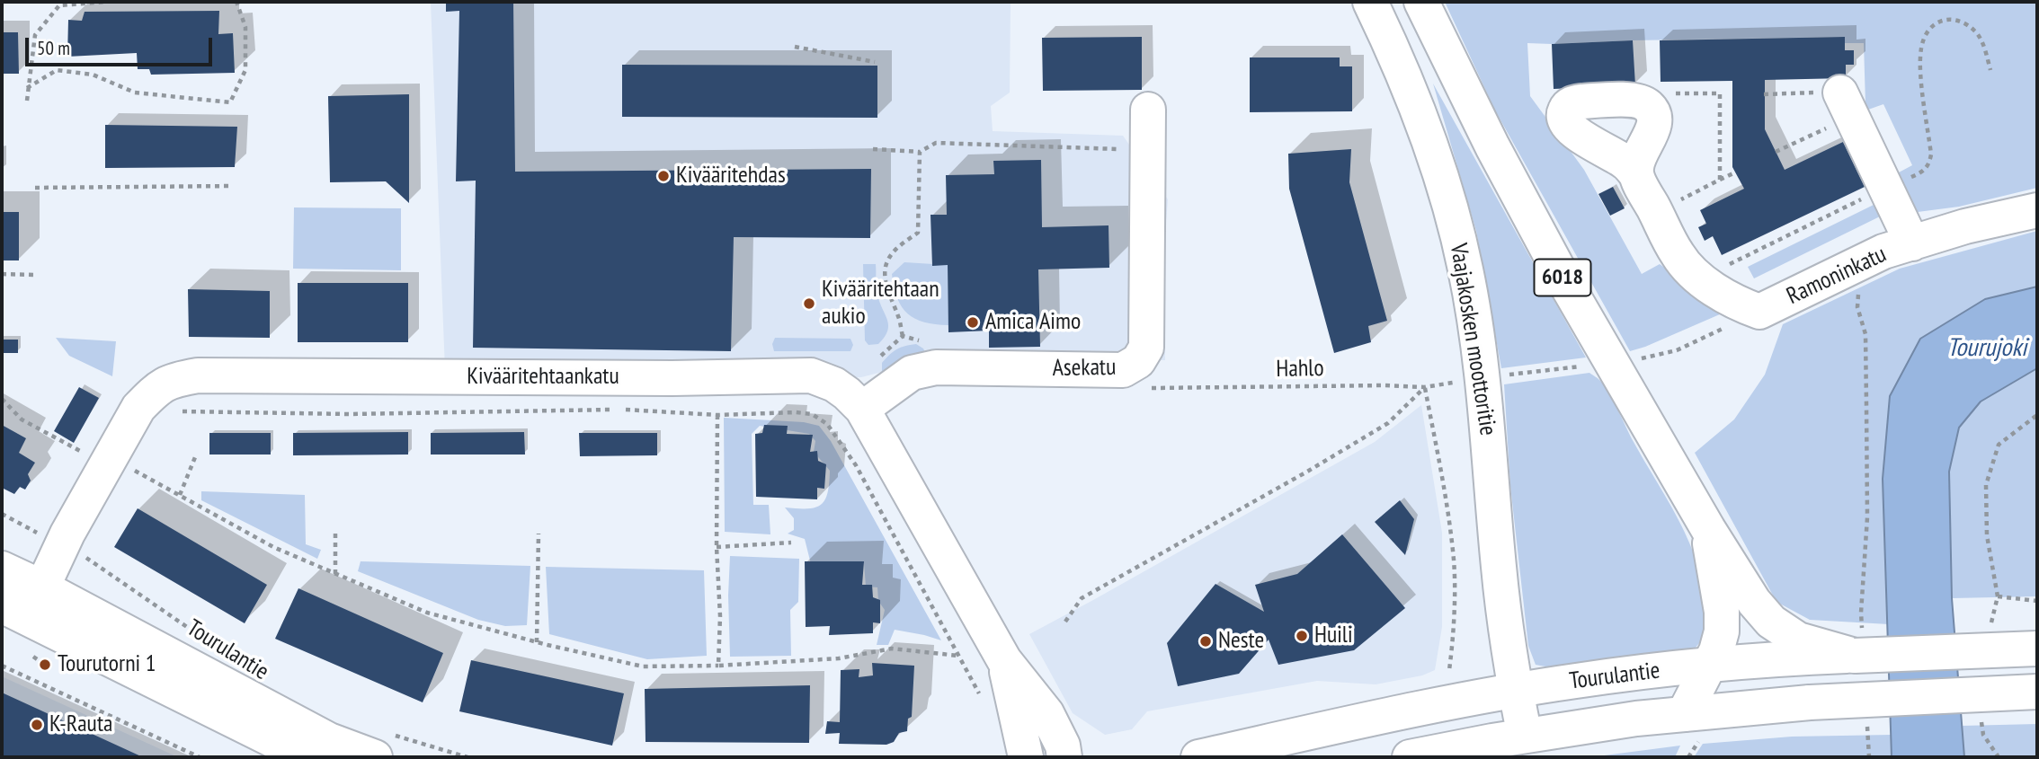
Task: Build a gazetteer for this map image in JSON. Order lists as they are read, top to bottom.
{
  "streets": {
    "main road": [
      "Ramoninkatu",
      "6018",
      "Vaajakosken moottoritie",
      "Asekatu",
      "Kivääritehtaankatu",
      "Tourulantie"
    ],
    "path": ["Hahlo"]
  },
  "crossings": [
    ["6018", "Tourulantie"],
    ["Vaajakosken moottoritie", "Tourulantie"],
    ["Asekatu", "Kivääritehtaankatu"],
    ["Kivääritehtaankatu", "Tourulantie"]
  ],
  "water": ["Tourujoki"],
  "places": [
    "Kivääritehdas",
    "Kivääritehtaan aukio",
    "Amica Aimo",
    "Huili",
    "Neste",
    "Tourutorni 1",
    "K-Rauta"
  ],
  "scale_bar": "50 m"
}
